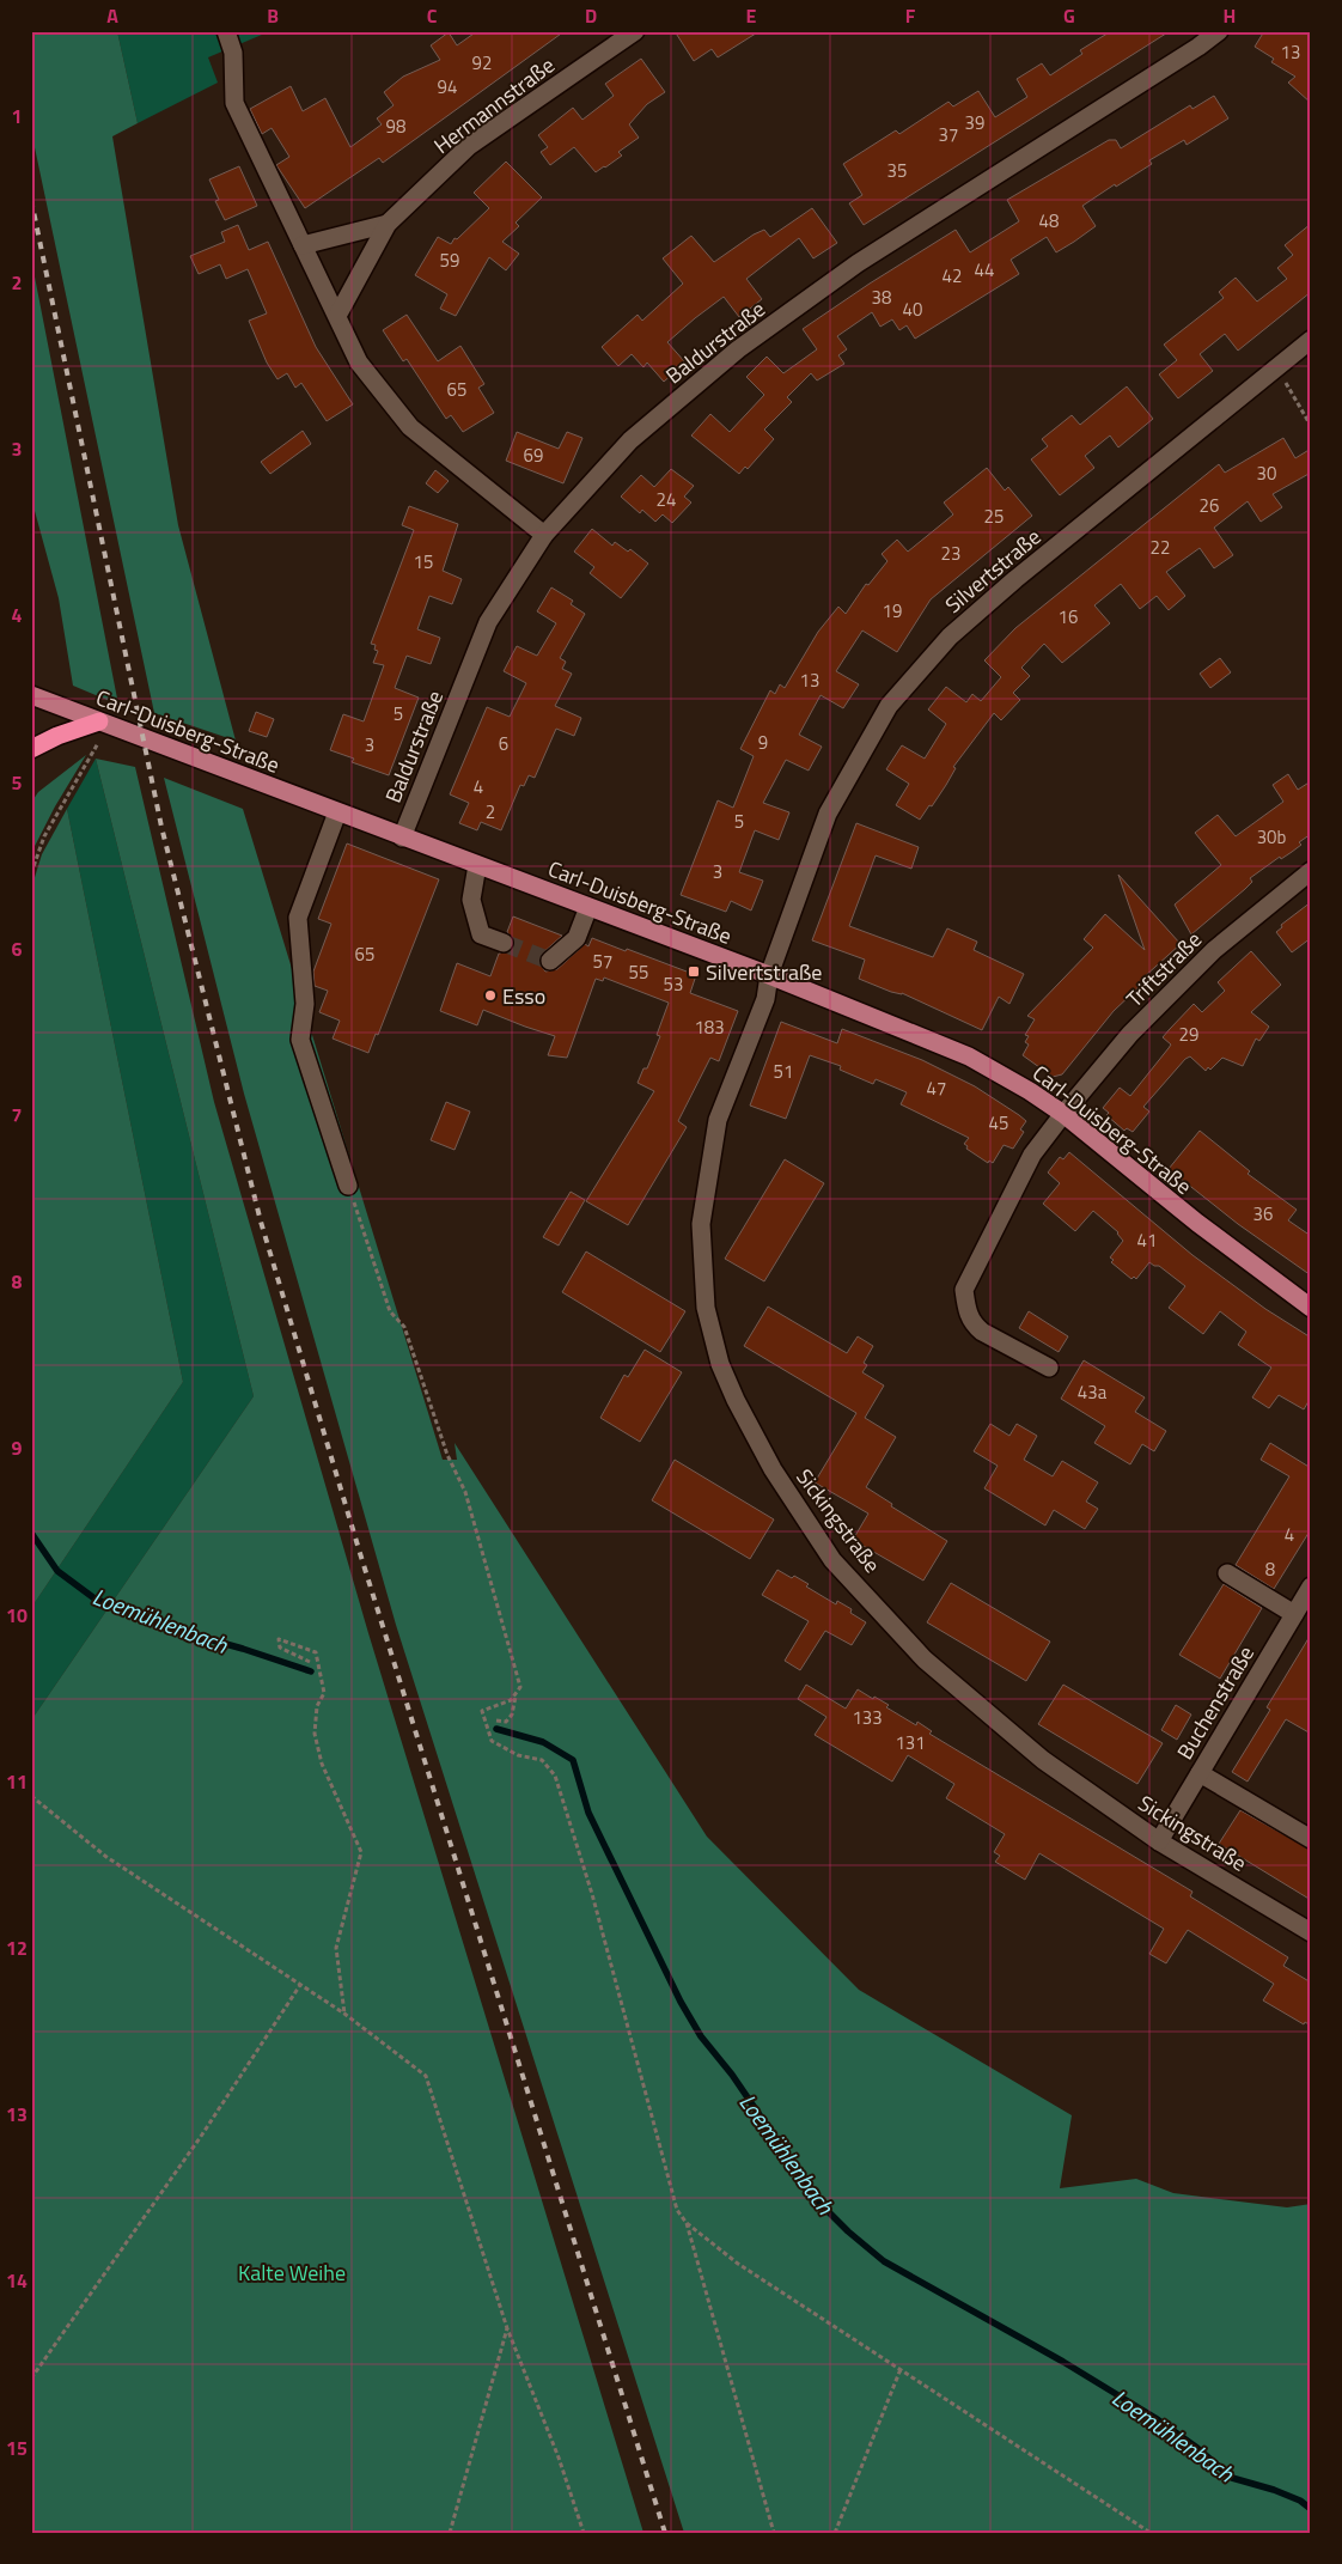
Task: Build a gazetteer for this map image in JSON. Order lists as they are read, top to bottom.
{
  "streets": {
    "main road": ["Carl-Duisberg-Straße"],
    "street": [
      "Hermannstraße",
      "Baldurstraße",
      "Silvertstraße",
      "Triftstraße",
      "Sickingstraße",
      "Buchenstraße"
    ]
  },
  "crossings": [
    ["Baldurstraße", "Carl-Duisberg-Straße"],
    ["Silvertstraße", "Carl-Duisberg-Straße"],
    ["Silvertstraße", "Sickingstraße"],
    ["Carl-Duisberg-Straße", "Triftstraße"],
    ["Carl-Duisberg-Straße", "Sickingstraße"],
    ["Sickingstraße", "Buchenstraße"]
  ],
  "water": ["Loemühlenbach"],
  "parks": ["Kalte Weihe"],
  "places": {
    "transit": ["Silvertstraße"],
    "other": ["Esso"]
  },
  "house_numbers": [
    "13",
    "92",
    "94",
    "39",
    "98",
    "37",
    "35",
    "48",
    "59",
    "44",
    "42",
    "38",
    "40",
    "65",
    "69",
    "30",
    "24",
    "26",
    "25",
    "22",
    "23",
    "15",
    "19",
    "16",
    "13",
    "5",
    "9",
    "6",
    "3",
    "4",
    "2",
    "5",
    "30b",
    "3",
    "65",
    "57",
    "55",
    "53",
    "183",
    "29",
    "51",
    "47",
    "45",
    "36",
    "41",
    "43a",
    "4",
    "8",
    "133",
    "131"
  ],
  "grid": {
    "columns": [
      "A",
      "B",
      "C",
      "D",
      "E",
      "F",
      "G",
      "H"
    ],
    "rows": [
      "1",
      "2",
      "3",
      "4",
      "5",
      "6",
      "7",
      "8",
      "9",
      "10",
      "11",
      "12",
      "13",
      "14",
      "15"
    ]
  }
}
